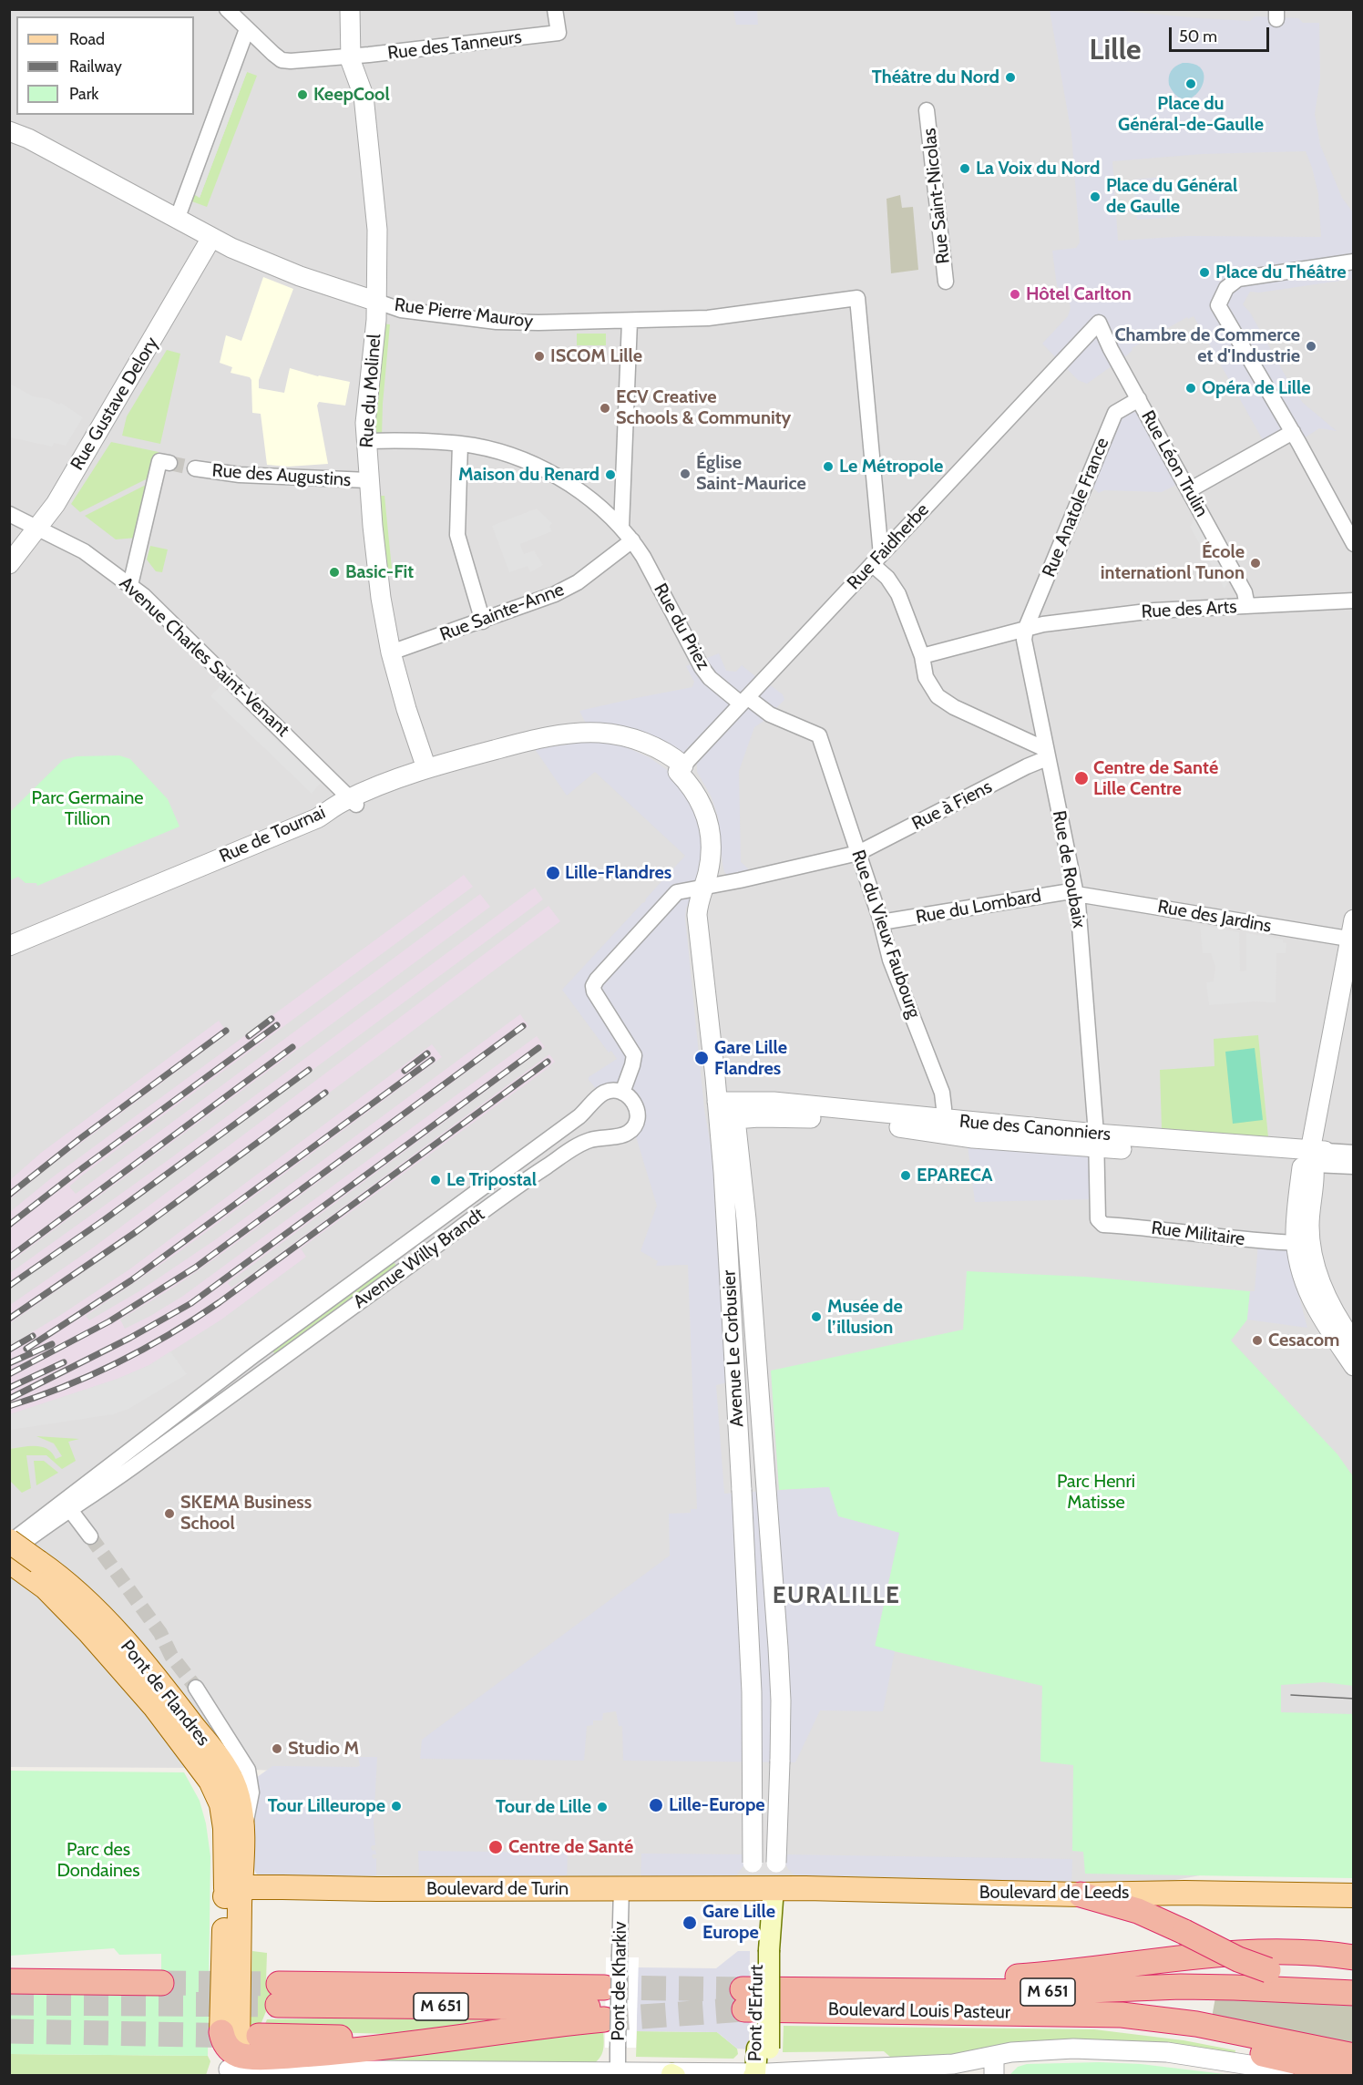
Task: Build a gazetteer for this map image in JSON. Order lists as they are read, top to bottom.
{
  "streets": {
    "highway": ["M 651", "Boulevard Louis Pasteur"],
    "main road": [
      "Pont de Flandres",
      "Boulevard de Turin",
      "Boulevard de Leeds",
      "Pont d'Erfurt"
    ],
    "street": [
      "Rue des Tanneurs",
      "Rue Saint-Nicolas",
      "Rue Pierre Mauroy",
      "Rue du Molinel",
      "Rue Gustave Delory",
      "Rue Léon Trulin",
      "Rue des Augustins",
      "Rue Anatole France",
      "Rue Faidherbe",
      "Rue des Arts",
      "Rue Sainte-Anne",
      "Rue du Priez",
      "Avenue Charles Saint-Venant",
      "Rue à Fiens",
      "Rue de Tournai",
      "Rue de Roubaix",
      "Rue du Lombard",
      "Rue des Jardins",
      "Rue du Vieux Faubourg",
      "Rue des Canonniers",
      "Rue Militaire",
      "Avenue Willy Brandt",
      "Avenue Le Corbusier",
      "Pont de Kharkiv"
    ]
  },
  "crossings": [
    ["Rue des Tanneurs", "Rue du Molinel"],
    ["Rue Pierre Mauroy", "Rue du Molinel"],
    ["Rue Pierre Mauroy", "Rue Gustave Delory"],
    ["Rue Pierre Mauroy", "Rue Faidherbe"],
    ["Rue du Molinel", "Rue des Augustins"],
    ["Rue du Molinel", "Rue Sainte-Anne"],
    ["Rue du Molinel", "Rue du Priez"],
    ["Rue du Molinel", "Rue de Tournai"],
    ["Rue Gustave Delory", "Avenue Charles Saint-Venant"],
    ["Rue Léon Trulin", "Rue Anatole France"],
    ["Rue Léon Trulin", "Rue Faidherbe"],
    ["Rue Léon Trulin", "Rue des Arts"],
    ["Rue Anatole France", "Rue des Arts"],
    ["Rue Anatole France", "Rue de Roubaix"],
    ["Rue Faidherbe", "Rue du Priez"],
    ["Rue Faidherbe", "Rue de Tournai"],
    ["Rue Faidherbe", "Avenue Le Corbusier"],
    ["Rue des Arts", "Rue de Roubaix"],
    ["Rue Sainte-Anne", "Rue du Priez"],
    ["Rue du Priez", "Rue du Vieux Faubourg"],
    ["Avenue Charles Saint-Venant", "Rue de Tournai"],
    ["Rue à Fiens", "Rue de Roubaix"],
    ["Rue à Fiens", "Rue du Vieux Faubourg"],
    ["Rue à Fiens", "Avenue Willy Brandt"],
    ["Rue à Fiens", "Avenue Le Corbusier"],
    ["Rue de Tournai", "Avenue Le Corbusier"],
    ["Rue de Roubaix", "Rue du Lombard"],
    ["Rue de Roubaix", "Rue des Jardins"],
    ["Rue de Roubaix", "Rue des Canonniers"],
    ["Rue de Roubaix", "Rue Militaire"],
    ["Rue du Lombard", "Rue des Jardins"],
    ["Rue du Lombard", "Rue du Vieux Faubourg"],
    ["Rue du Vieux Faubourg", "Rue des Canonniers"],
    ["Rue des Canonniers", "Avenue Le Corbusier"],
    ["Avenue Willy Brandt", "Pont de Flandres"],
    ["Avenue Le Corbusier", "Boulevard de Turin"],
    ["Avenue Le Corbusier", "Boulevard de Leeds"],
    ["Avenue Le Corbusier", "Pont d'Erfurt"],
    ["Pont de Flandres", "Boulevard de Turin"],
    ["Boulevard de Turin", "Boulevard de Leeds"],
    ["Boulevard de Turin", "Pont de Kharkiv"],
    ["Boulevard de Turin", "Pont d'Erfurt"],
    ["Boulevard de Leeds", "Pont d'Erfurt"]
  ],
  "districts": ["Lille", "EURALILLE"],
  "parks": ["Parc Germaine Tillion", "Parc Henri Matisse", "Parc des Dondaines"],
  "places": [
    "Théâtre du Nord",
    "Place du Général-de-Gaulle",
    "KeepCool",
    "La Voix du Nord",
    "Place du Général de Gaulle",
    "Place du Théâtre",
    "Hôtel Carlton",
    "Chambre de Commerce et d'Industrie",
    "ISCOM Lille",
    "Opéra de Lille",
    "ECV Creative Schools & Community",
    "Le Métropole",
    "Église Saint-Maurice",
    "Maison du Renard",
    "École internationl Tunon",
    "Basic-Fit",
    "Centre de Santé Lille Centre",
    "Lille-Flandres",
    "Gare Lille Flandres",
    "EPARECA",
    "Le Tripostal",
    "Musée de l’illusion",
    "Cesacom",
    "SKEMA Business School",
    "Studio M",
    "Lille-Europe",
    "Tour Lilleurope",
    "Tour de Lille",
    "Centre de Santé",
    "Gare Lille Europe"
  ],
  "legend": ["Road", "Railway", "Park"],
  "scale_bar": "50 m"
}
